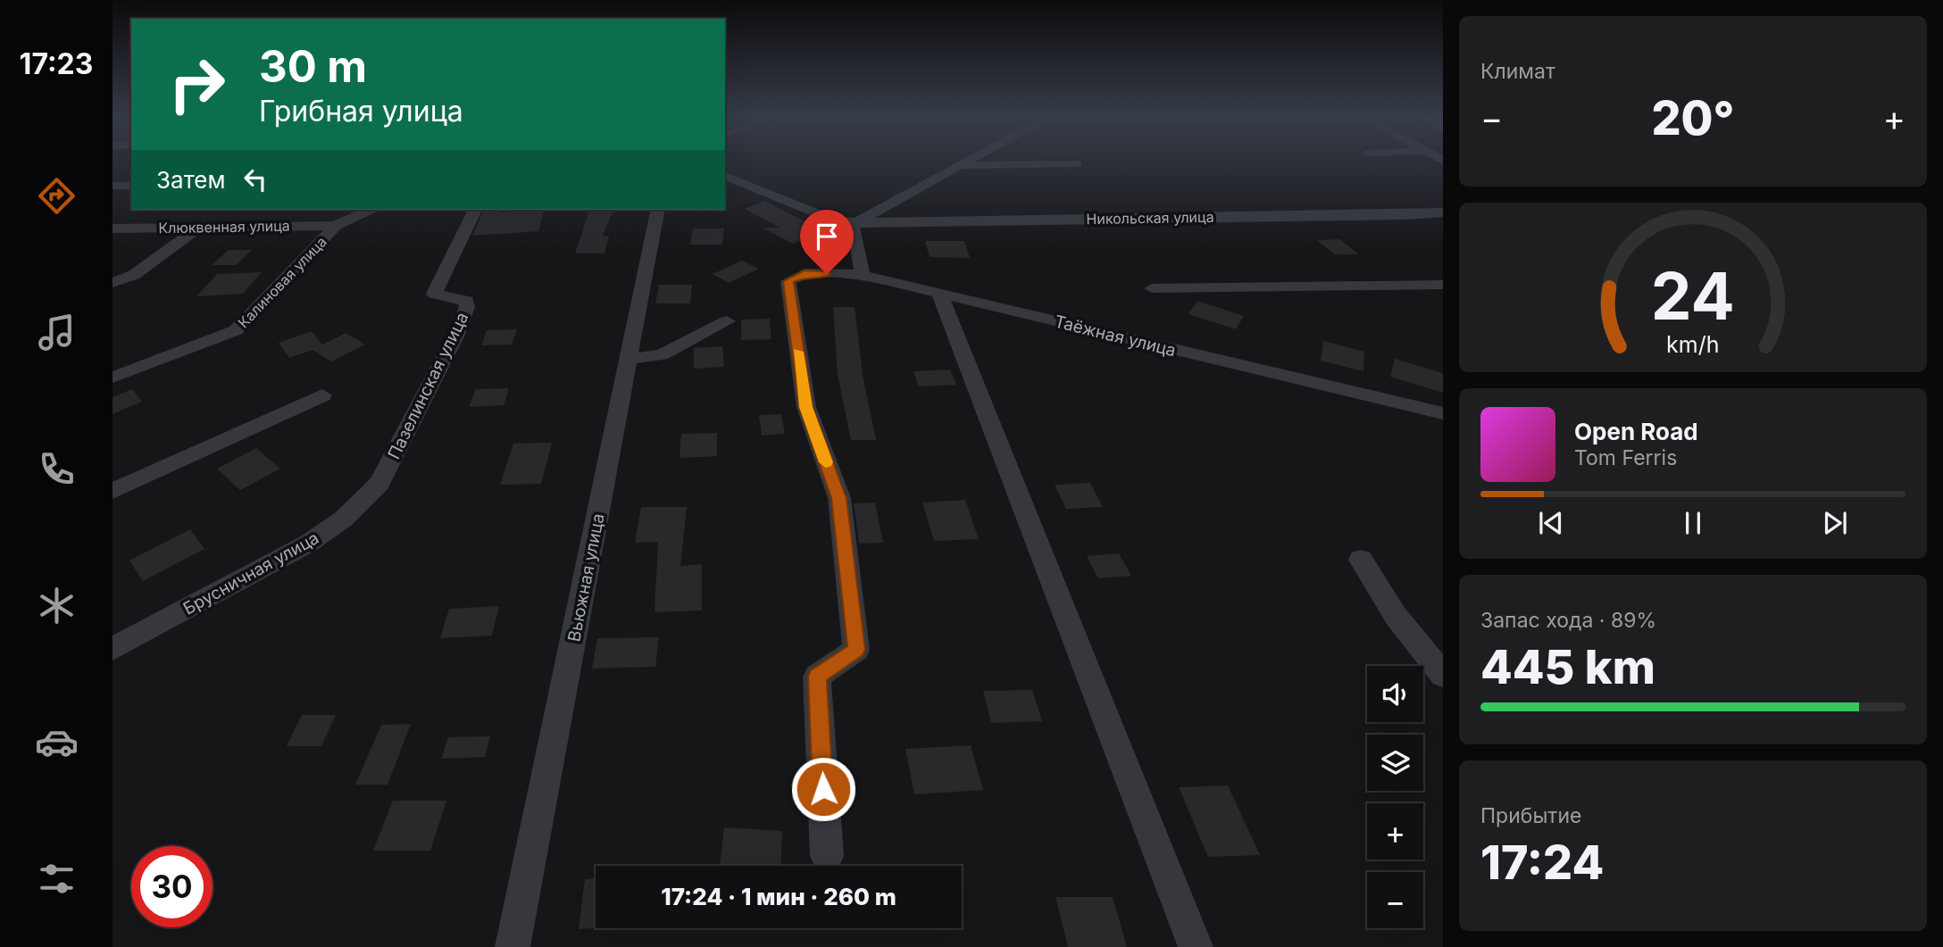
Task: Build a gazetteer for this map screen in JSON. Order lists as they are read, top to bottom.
{
  "streets": {
    "street": [
      "Никольская улица",
      "Клюквенная улица",
      "Калиновая улица",
      "Таёжная улица",
      "Пазелинская улица",
      "Брусничная улица",
      "Вьюжная улица"
    ]
  },
  "crossings": [
    ["Клюквенная улица", "Калиновая улица"],
    ["Пазелинская улица", "Брусничная улица"]
  ],
  "page": {
    "tabs": "17:23",
    "tile": [
      "Климат",
      ["Запас хода · 89%", "445 km"],
      ["Прибытие", "17:24"]
    ],
    "turn": ["30 m", "Грибная улица"],
    "heat": ["−", "20°", "+"],
    "then": "Затем",
    "song": ["Open Road", "Tom Ferris"],
    "map_buttons": ["+", "−"],
    "limit": "30",
    "trip": "17:24 · 1 мин · 260 m",
    "gauge": ["24", "km/h"]
  }
}
